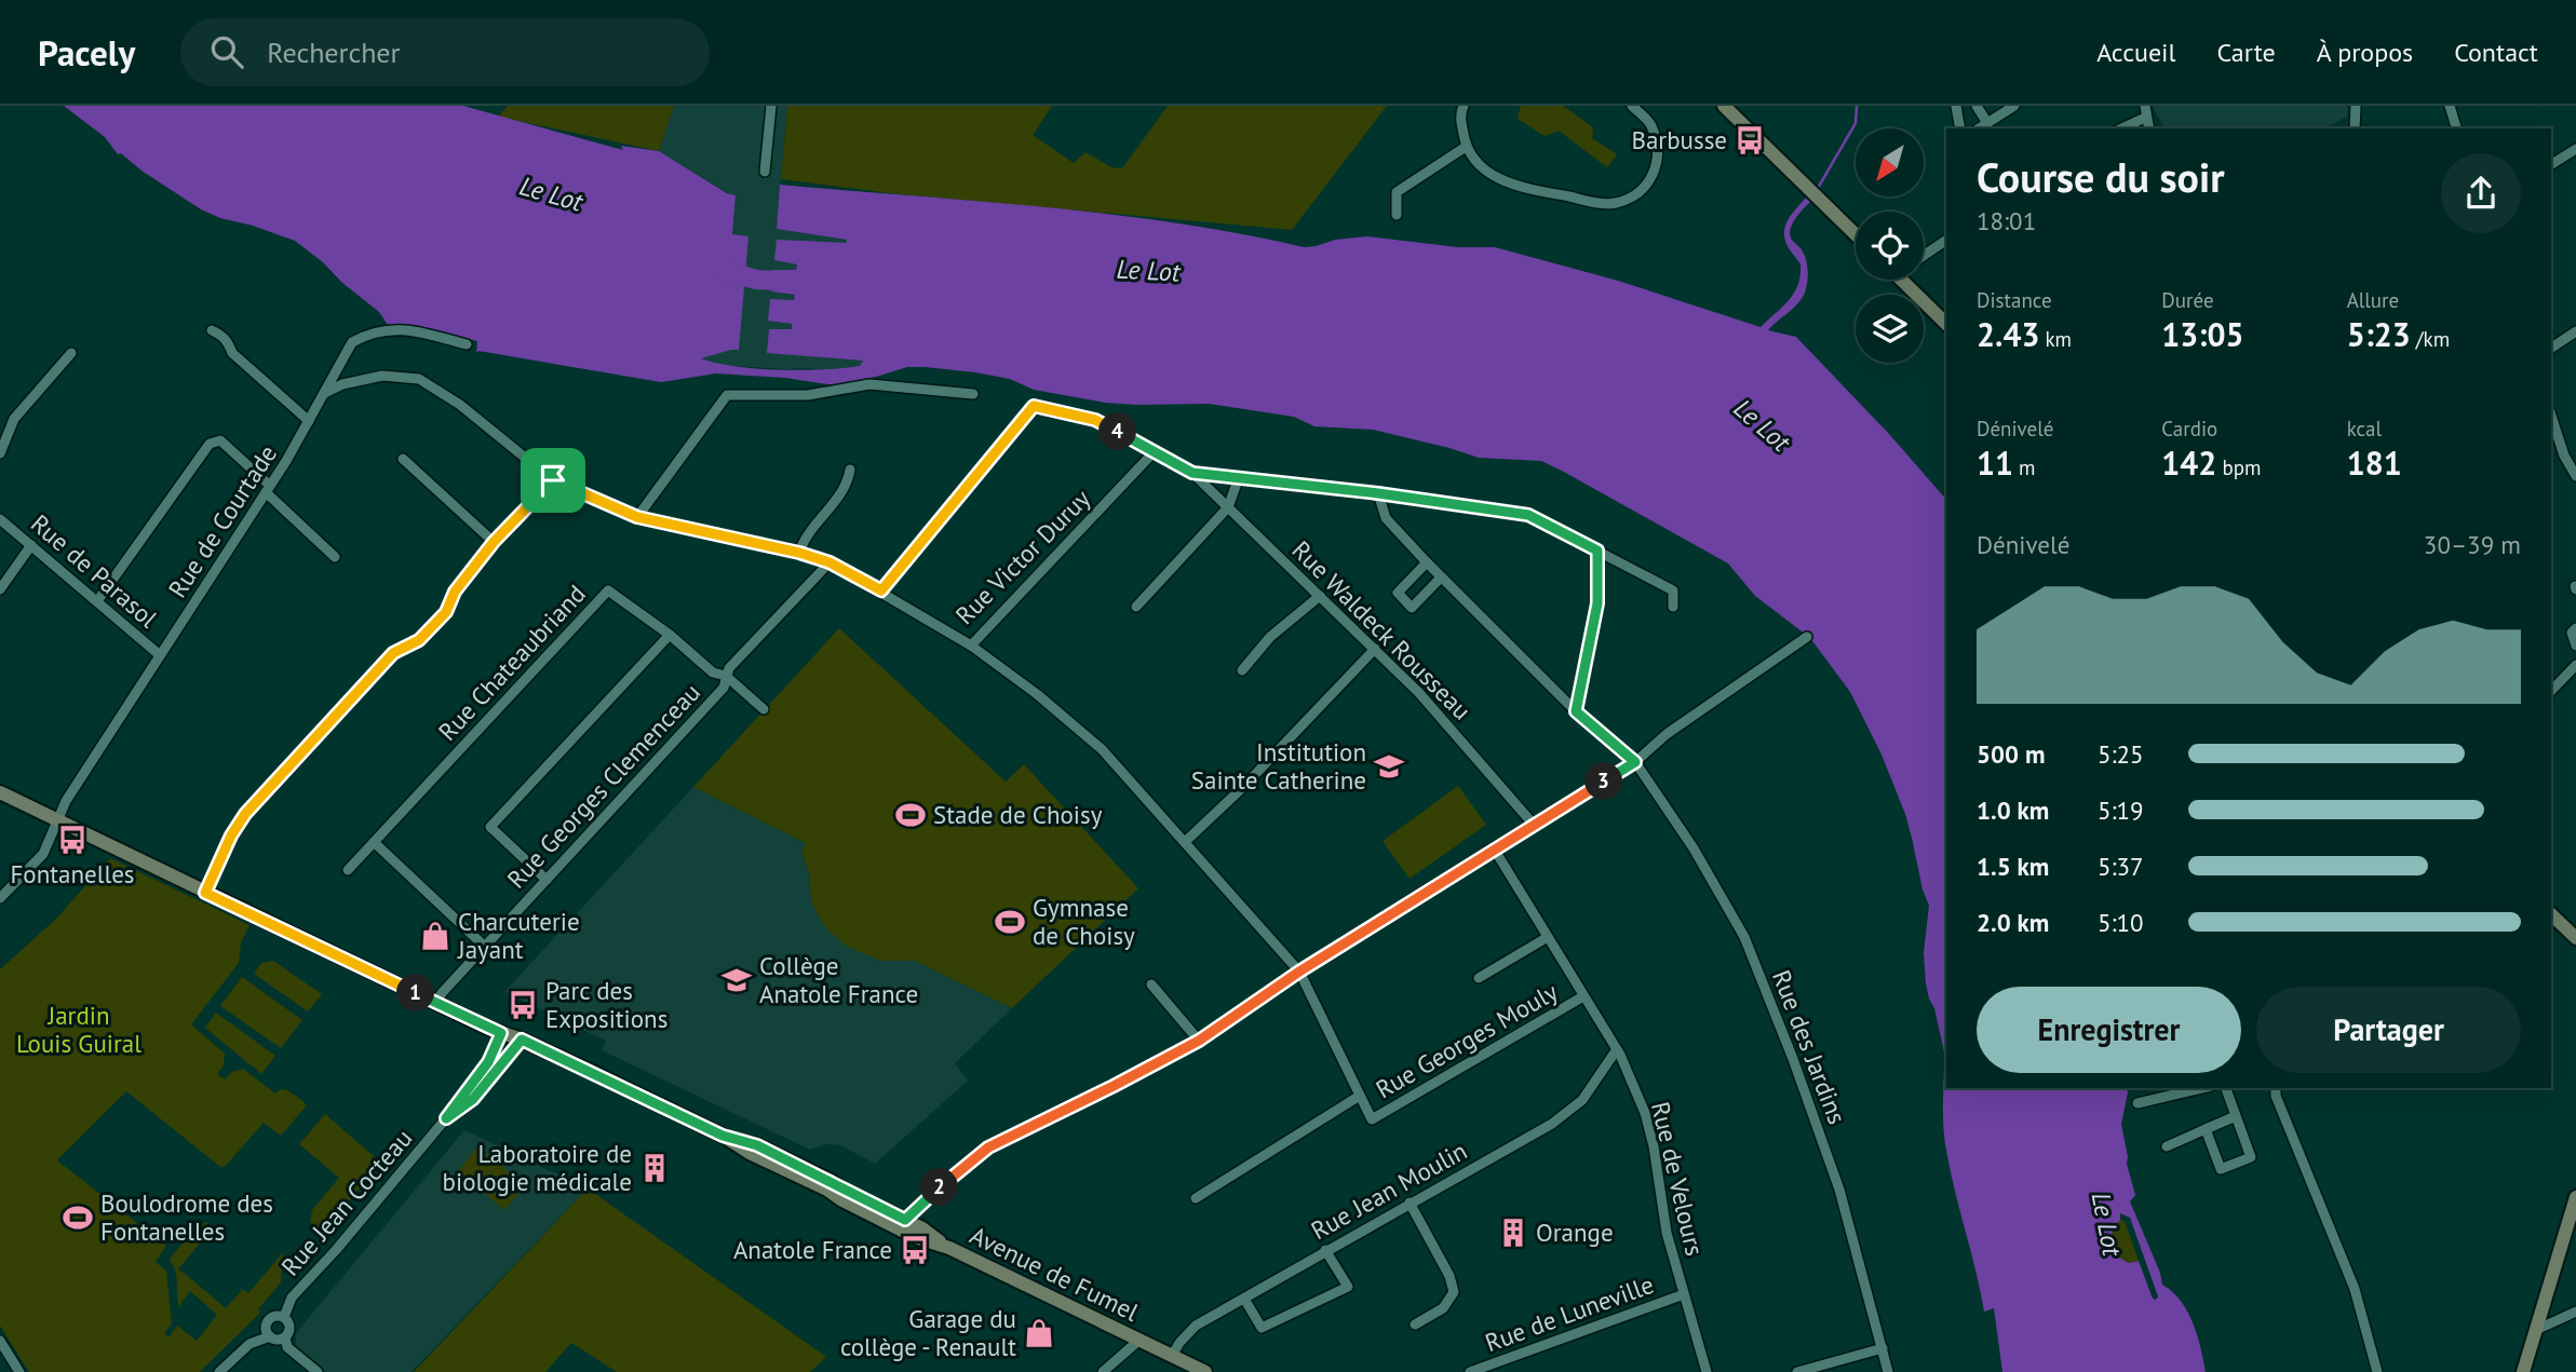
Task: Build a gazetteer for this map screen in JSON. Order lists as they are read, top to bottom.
{
  "streets": {
    "main road": ["Avenue de Fumel"],
    "street": [
      "Rue de Courtade",
      "Rue Victor Duruy",
      "Rue de Parasol",
      "Rue Waldeck Rousseau",
      "Rue Chateaubriand",
      "Rue Georges Clemenceau",
      "Rue Georges Mouly",
      "Rue des Jardins",
      "Rue de Velours",
      "Rue Jean Moulin",
      "Rue Jean Cocteau",
      "Rue de Luneville"
    ]
  },
  "crossings": [
    ["Rue de Courtade", "Rue Victor Duruy"],
    ["Rue de Courtade", "Rue de Parasol"],
    ["Rue de Courtade", "Avenue de Fumel"],
    ["Rue Victor Duruy", "Rue Georges Clemenceau"],
    ["Rue Chateaubriand", "Rue Georges Clemenceau"],
    ["Rue Georges Clemenceau", "Avenue de Fumel"],
    ["Rue Georges Mouly", "Rue de Velours"],
    ["Rue de Velours", "Rue Jean Moulin"],
    ["Rue de Velours", "Rue de Luneville"],
    ["Rue Jean Moulin", "Avenue de Fumel"],
    ["Rue Jean Cocteau", "Avenue de Fumel"]
  ],
  "water": ["Le Lot"],
  "parks": ["Jardin Louis Guiral"],
  "places": {
    "bus stop": [
      "Barbusse",
      "Fontanelles",
      "Parc des Expositions",
      "Anatole France"
    ],
    "school or university": ["Institution Sainte Catherine", "Collège Anatole France"],
    "sports": ["Stade de Choisy", "Gymnase de Choisy", "Boulodrome des Fontanelles"],
    "shop": ["Charcuterie Jayant", "Garage du collège - Renault"],
    "building": ["Laboratoire de biologie médicale", "Orange"]
  },
  "north": "bottom left",
  "page": {
    "header": "Pacely",
    "search": "Rechercher",
    "nav": [
      "Accueil",
      "Carte",
      "À propos",
      "Contact"
    ],
    "heading": ["Course du soir", "18:01"],
    "stats": [
      ["Distance", "2.43 km"],
      ["Durée", "13:05"],
      ["Allure", "5:23 /km"],
      ["Dénivelé", "11 m"],
      ["Cardio", "142 bpm"],
      ["kcal", "181"]
    ],
    "pins": [
      "4",
      "3",
      "1",
      "2"
    ],
    "chart": ["Dénivelé", "30–39 m"],
    "list": [
      {
        "name": "500 m",
        "note": "5:25"
      },
      {
        "name": "1.0 km",
        "note": "5:19"
      },
      {
        "name": "1.5 km",
        "note": "5:37"
      },
      {
        "name": "2.0 km",
        "note": "5:10"
      }
    ],
    "buttons": ["Enregistrer", "Partager"]
  }
}
